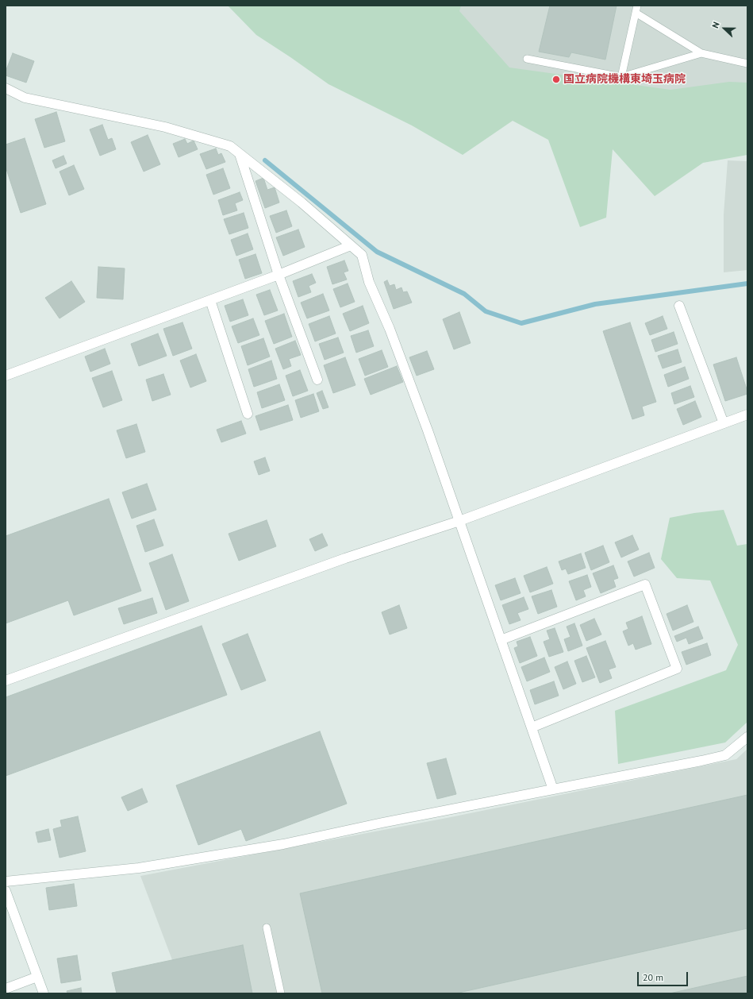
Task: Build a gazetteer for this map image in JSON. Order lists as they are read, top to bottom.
{
  "places": ["国立病院機構東埼玉病院"],
  "scale_bar": "20 m",
  "north": "left"
}
